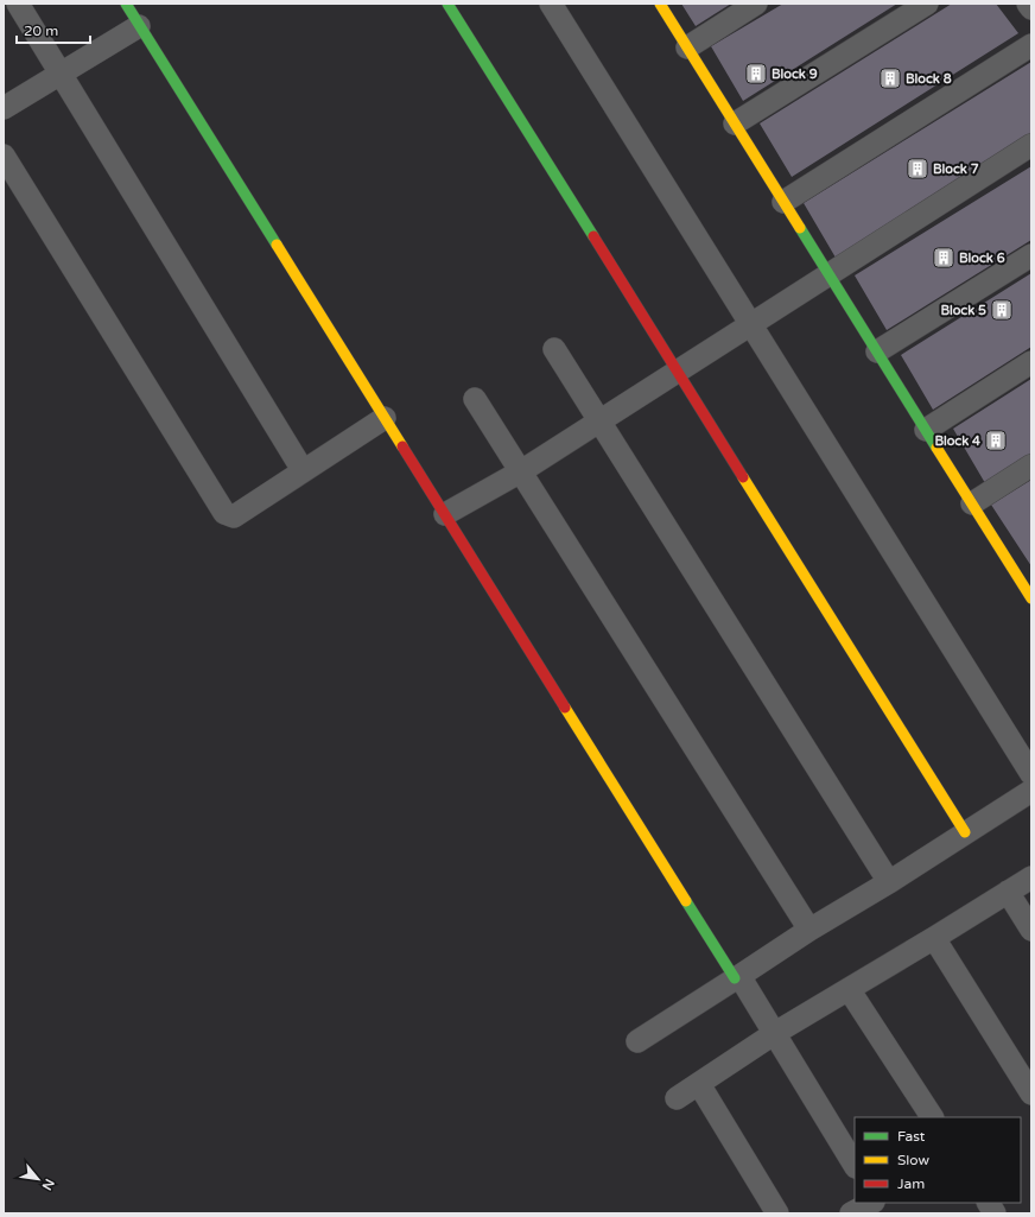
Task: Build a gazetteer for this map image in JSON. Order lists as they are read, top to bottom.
{
  "places": {
    "building": [
      "Block 9",
      "Block 8",
      "Block 7",
      "Block 6",
      "Block 5",
      "Block 4"
    ]
  },
  "legend": ["Fast", "Slow", "Jam"],
  "scale_bar": "20 m",
  "north": "bottom right"
}
